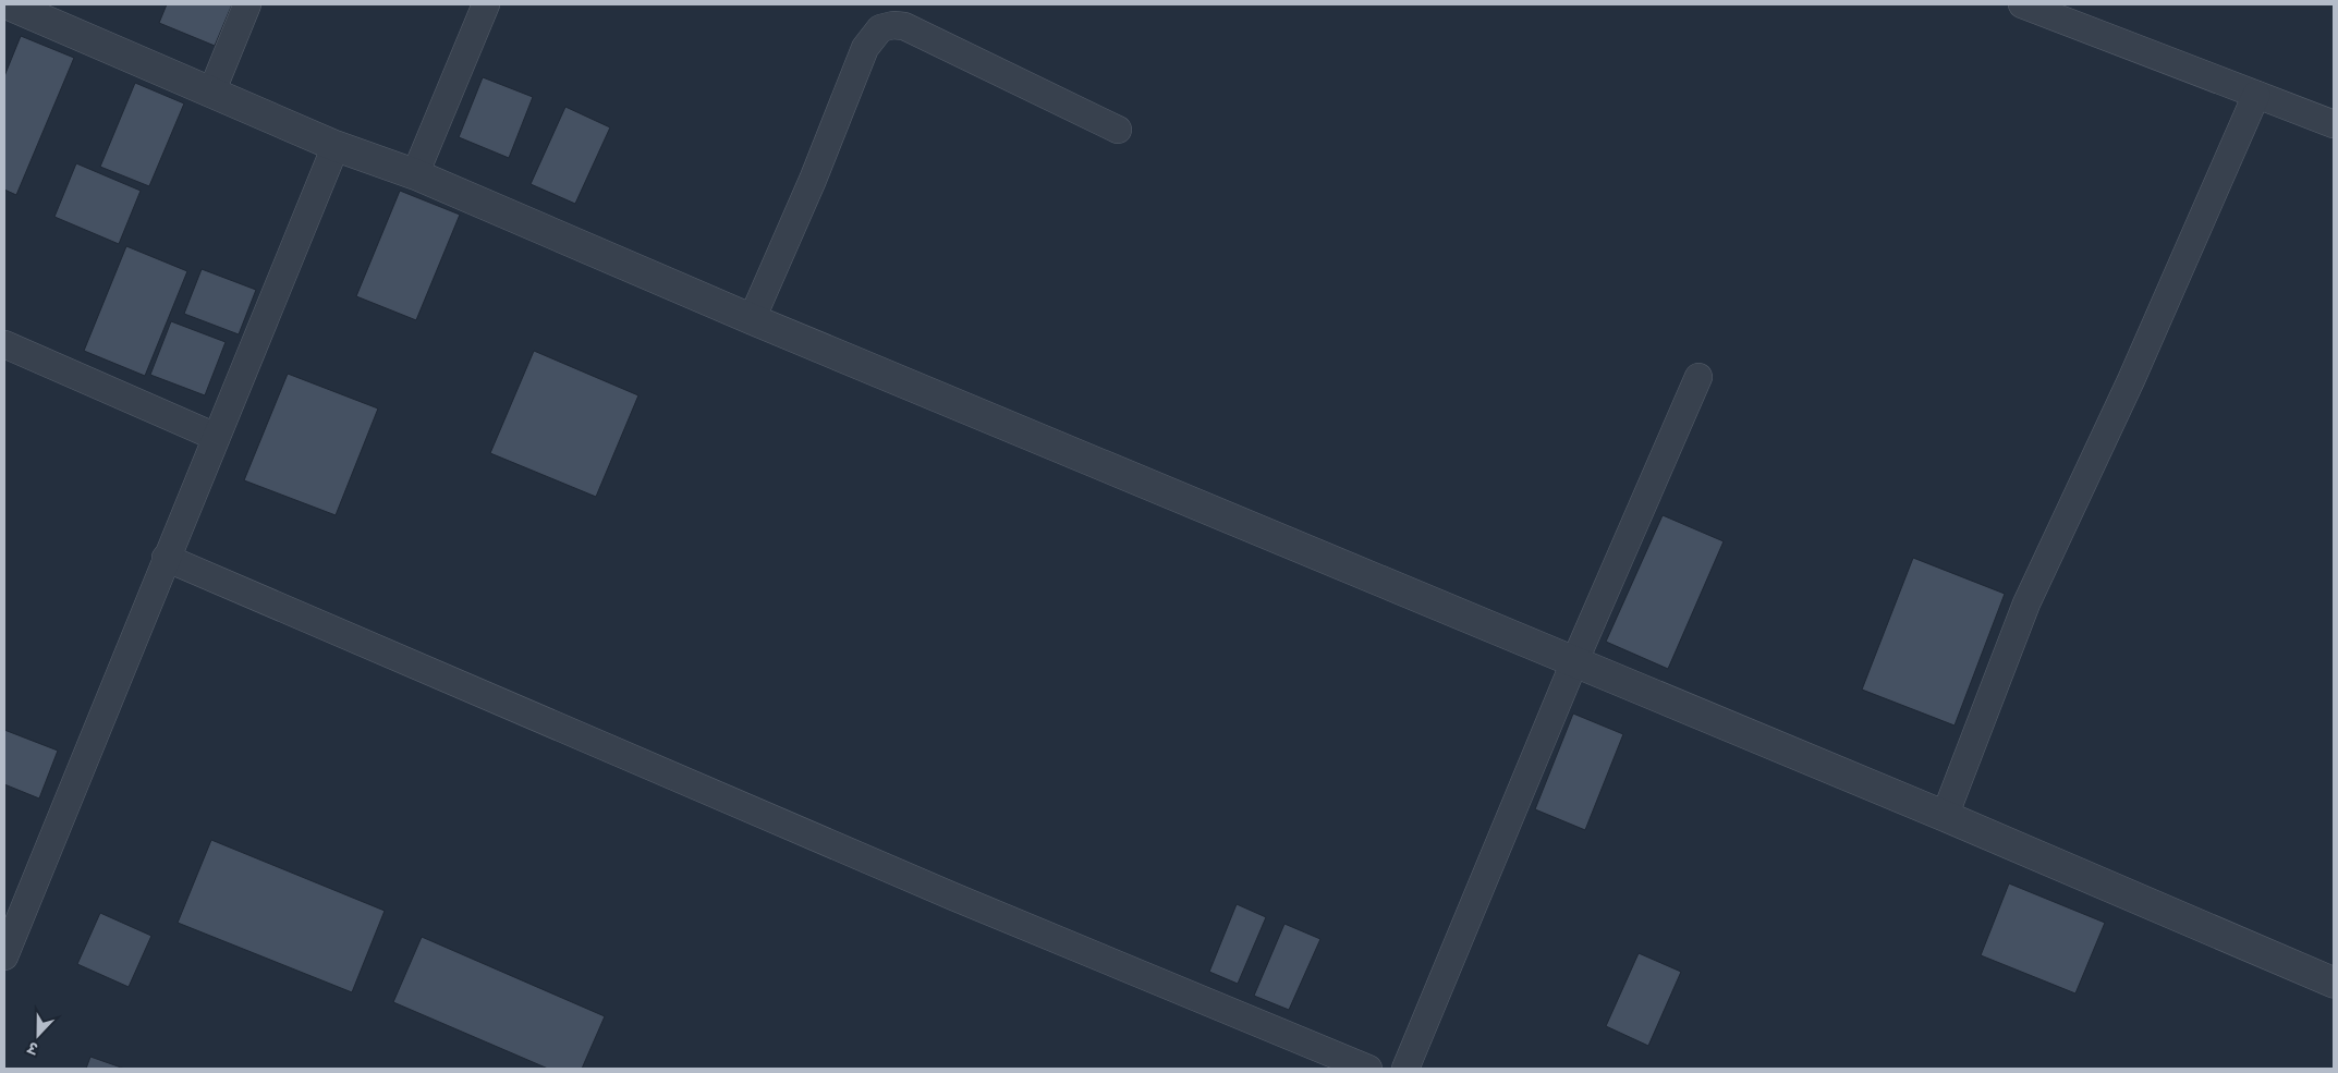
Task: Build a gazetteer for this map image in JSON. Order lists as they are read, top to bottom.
{
  "north": "bottom"
}
